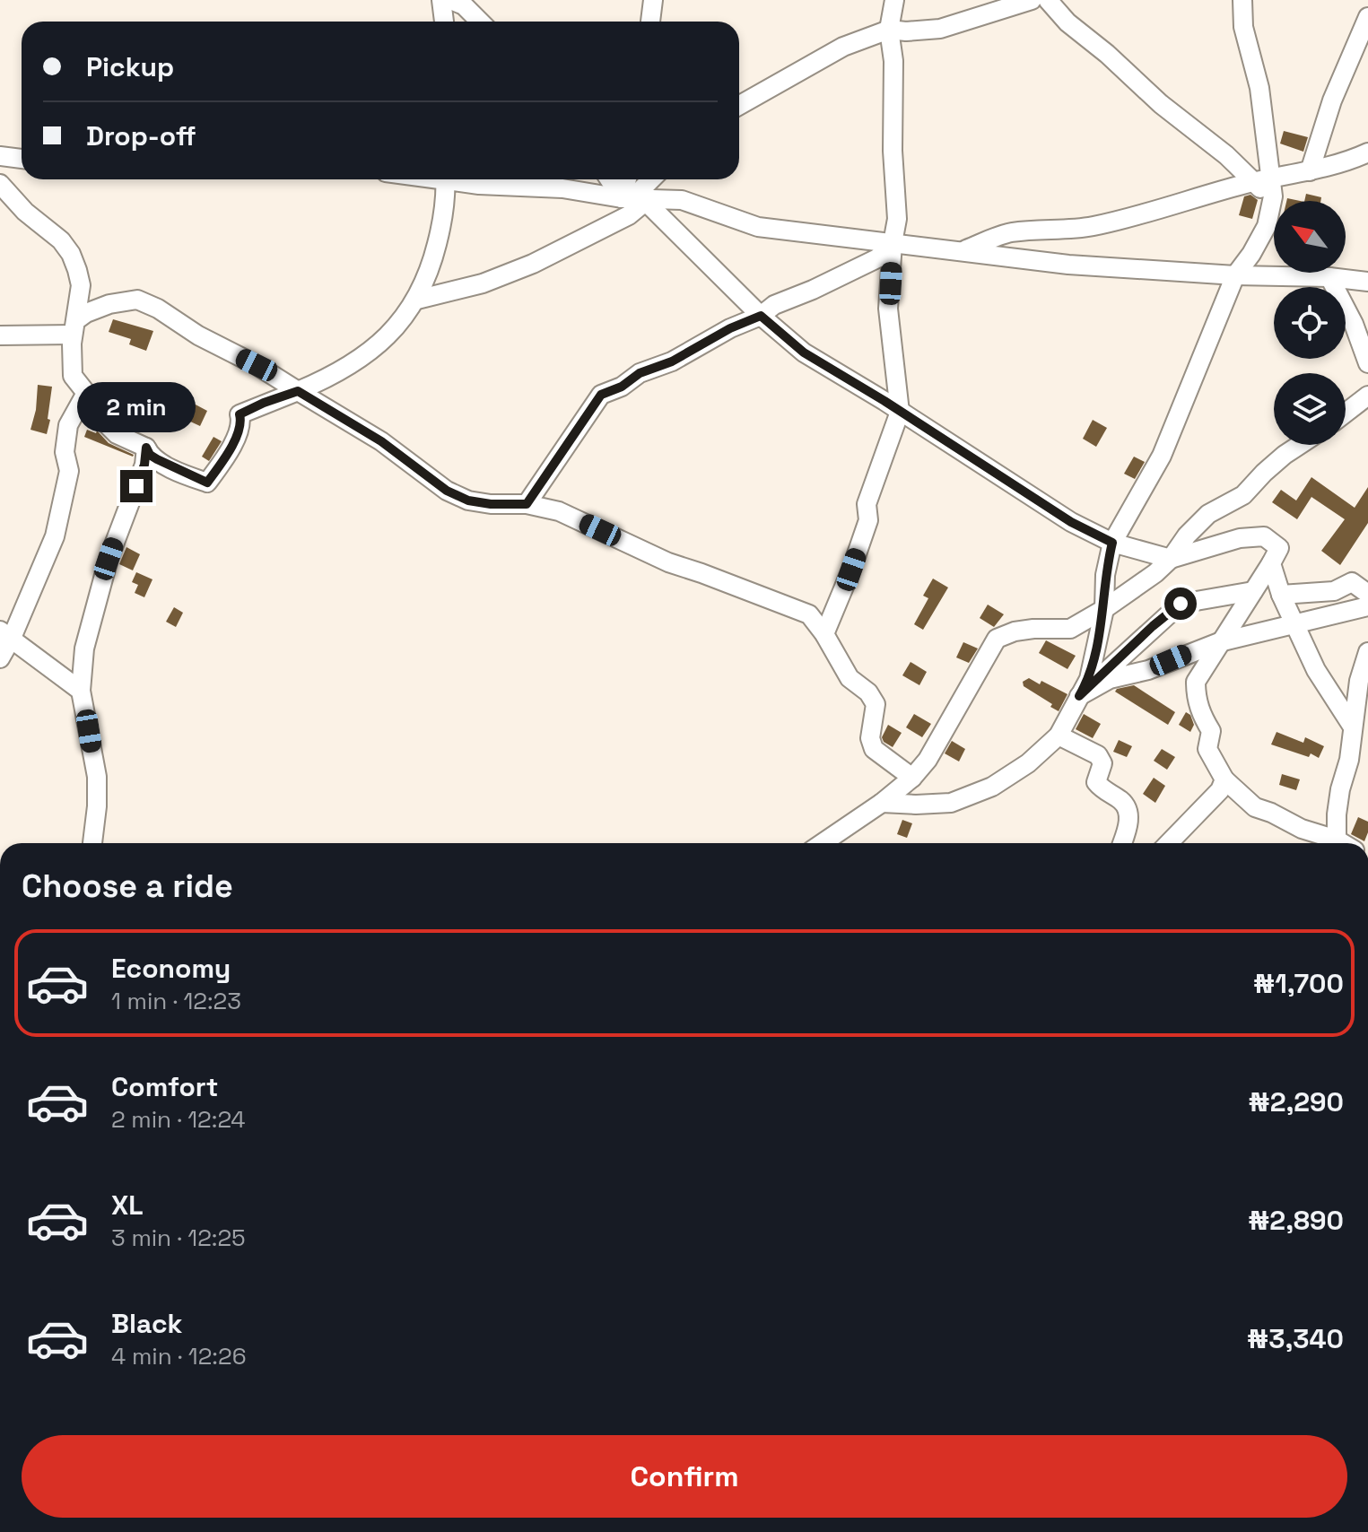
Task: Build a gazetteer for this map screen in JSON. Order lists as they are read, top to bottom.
{
  "north": "top left",
  "page": {
    "banner": ["Pickup", "Drop-off"],
    "bubble": "2 min",
    "heading": "Choose a ride",
    "list": [
      {
        "name": "Economy",
        "note": "1 min · 12:23",
        "value": "₦1,700"
      },
      {
        "name": "Comfort",
        "note": "2 min · 12:24",
        "value": "₦2,290"
      },
      {
        "name": "XL",
        "note": "3 min · 12:25",
        "value": "₦2,890"
      },
      {
        "name": "Black",
        "note": "4 min · 12:26",
        "value": "₦3,340"
      }
    ],
    "buttons": "Confirm"
  }
}
